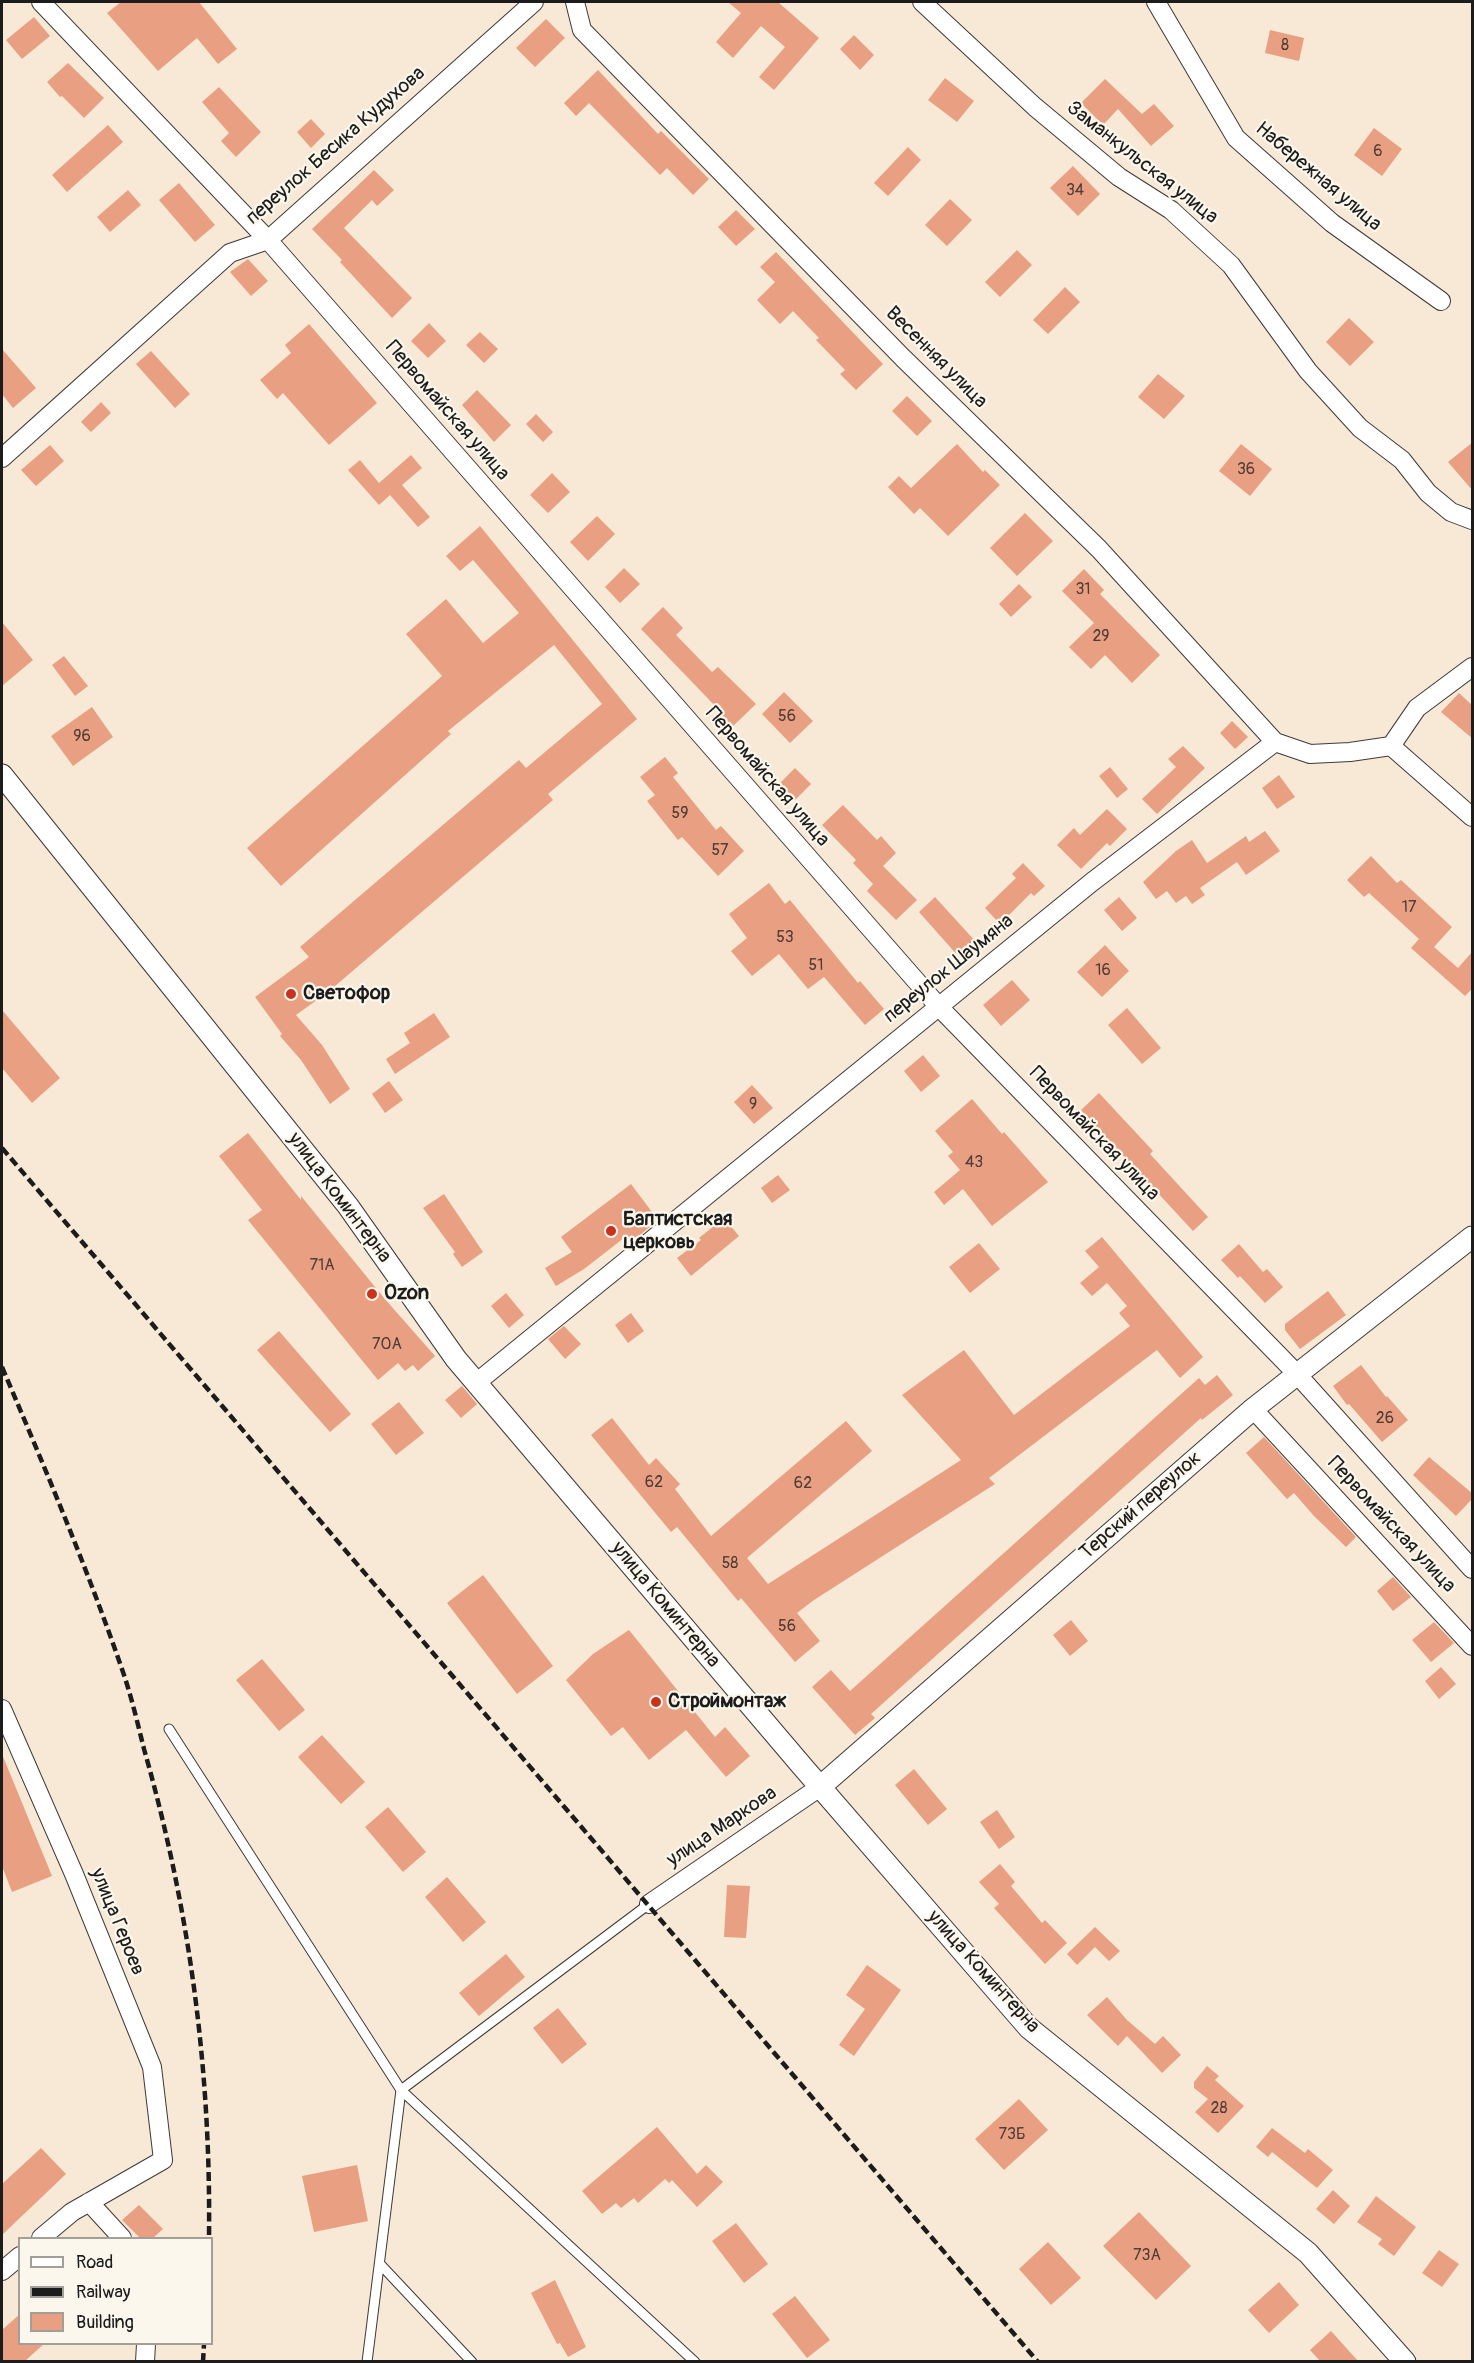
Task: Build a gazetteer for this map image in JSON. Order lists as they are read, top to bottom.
{
  "streets": {
    "street": [
      "переулок Бесика Кудухова",
      "Заманкульская улица",
      "Набережная улица",
      "Весенняя улица",
      "Первомайская улица",
      "переулок Шаумяна",
      "улица Коминтерна",
      "Терский переулок",
      "улица Маркова",
      "улица Героев"
    ]
  },
  "crossings": [
    ["переулок Бесика Кудухова", "Первомайская улица"],
    ["Весенняя улица", "переулок Шаумяна"],
    ["Первомайская улица", "переулок Шаумяна"],
    ["Первомайская улица", "Терский переулок"],
    ["переулок Шаумяна", "улица Коминтерна"],
    ["улица Коминтерна", "Терский переулок"],
    ["улица Коминтерна", "улица Маркова"],
    ["Терский переулок", "улица Маркова"]
  ],
  "places": [
    "Светофор",
    "Баптистская церковь",
    "Ozon",
    "Строймонтаж"
  ],
  "house_numbers": [
    "8",
    "6",
    "34",
    "36",
    "31",
    "29",
    "56",
    "96",
    "59",
    "57",
    "17",
    "53",
    "51",
    "16",
    "9",
    "43",
    "71А",
    "70А",
    "26",
    "62",
    "62",
    "58",
    "56",
    "28",
    "73Б",
    "73А"
  ],
  "legend": ["Road", "Railway", "Building"]
}
